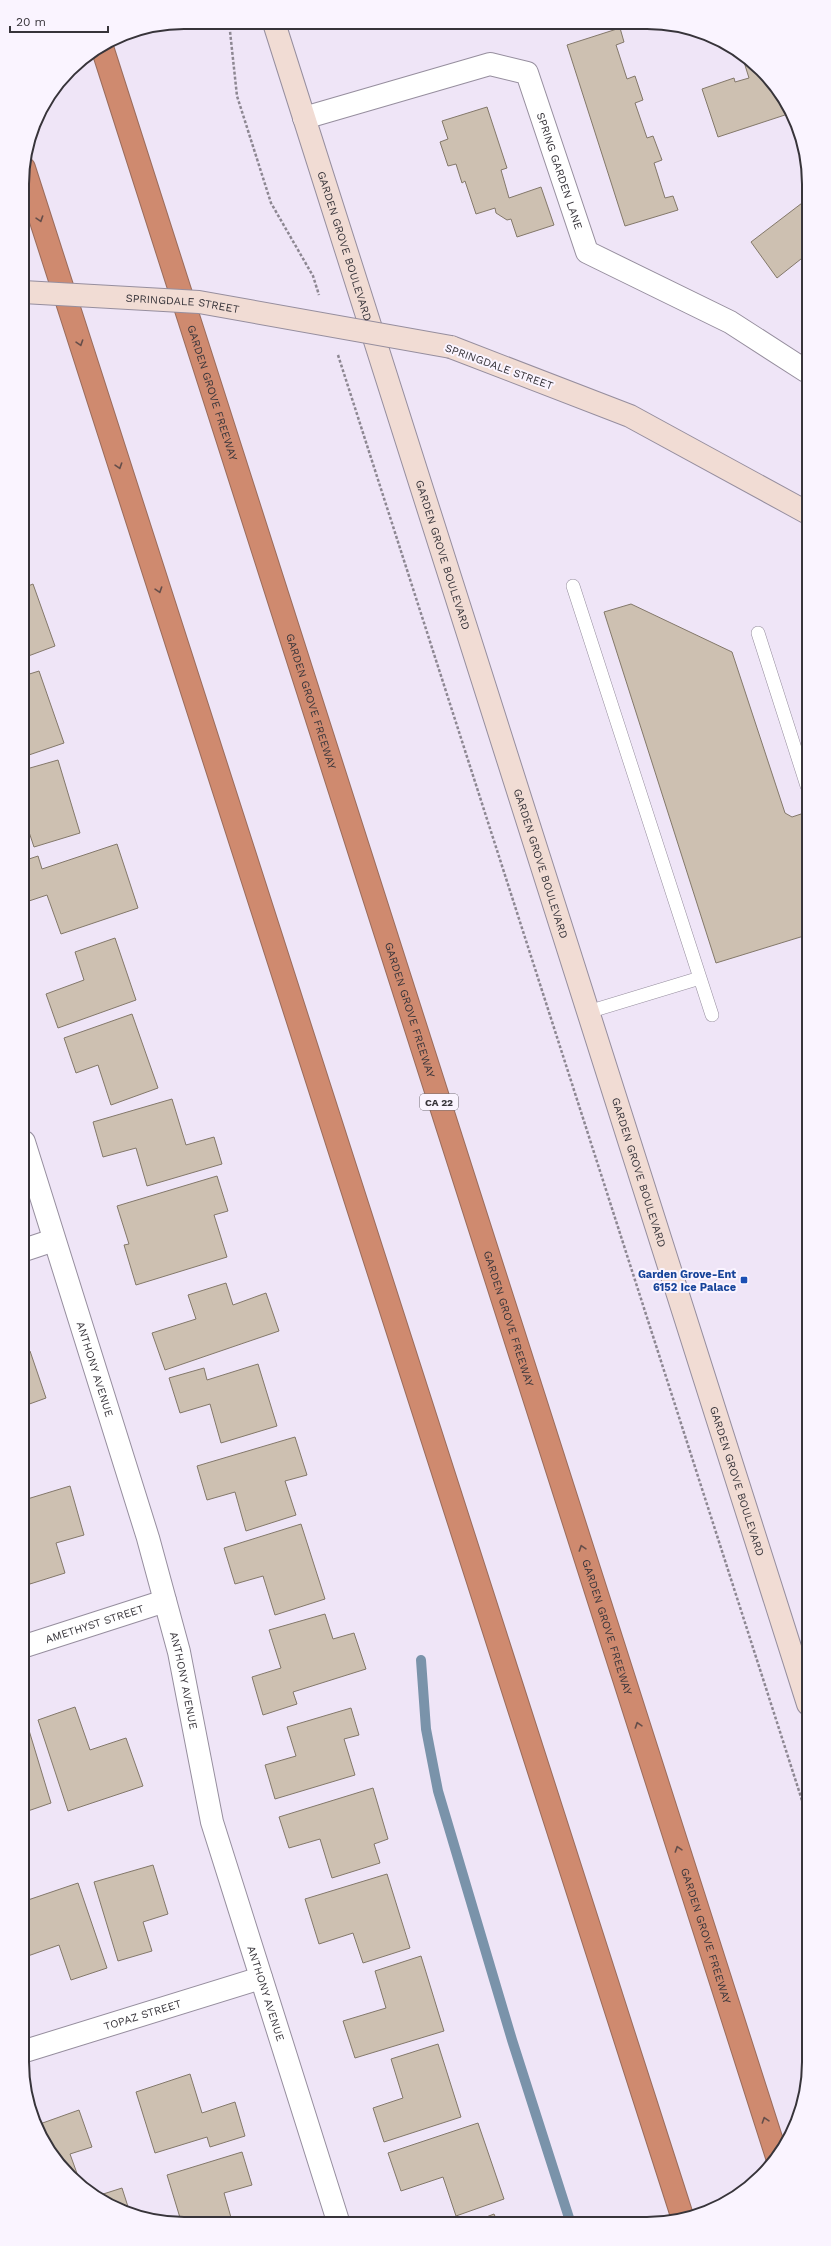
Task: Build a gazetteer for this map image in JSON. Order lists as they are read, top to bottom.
{
  "streets": {
    "highway": ["GARDEN GROVE FREEWAY", "CA 22"],
    "main road": ["GARDEN GROVE BOULEVARD", "SPRINGDALE STREET"],
    "street": [
      "SPRING GARDEN LANE",
      "ANTHONY AVENUE",
      "AMETHYST STREET",
      "TOPAZ STREET"
    ]
  },
  "crossings": [
    ["SPRING GARDEN LANE", "GARDEN GROVE BOULEVARD"],
    ["ANTHONY AVENUE", "AMETHYST STREET"],
    ["ANTHONY AVENUE", "TOPAZ STREET"]
  ],
  "places": {
    "transit": ["Garden Grove-Ent 6152 Ice Palace"]
  },
  "scale_bar": "20 m"
}
